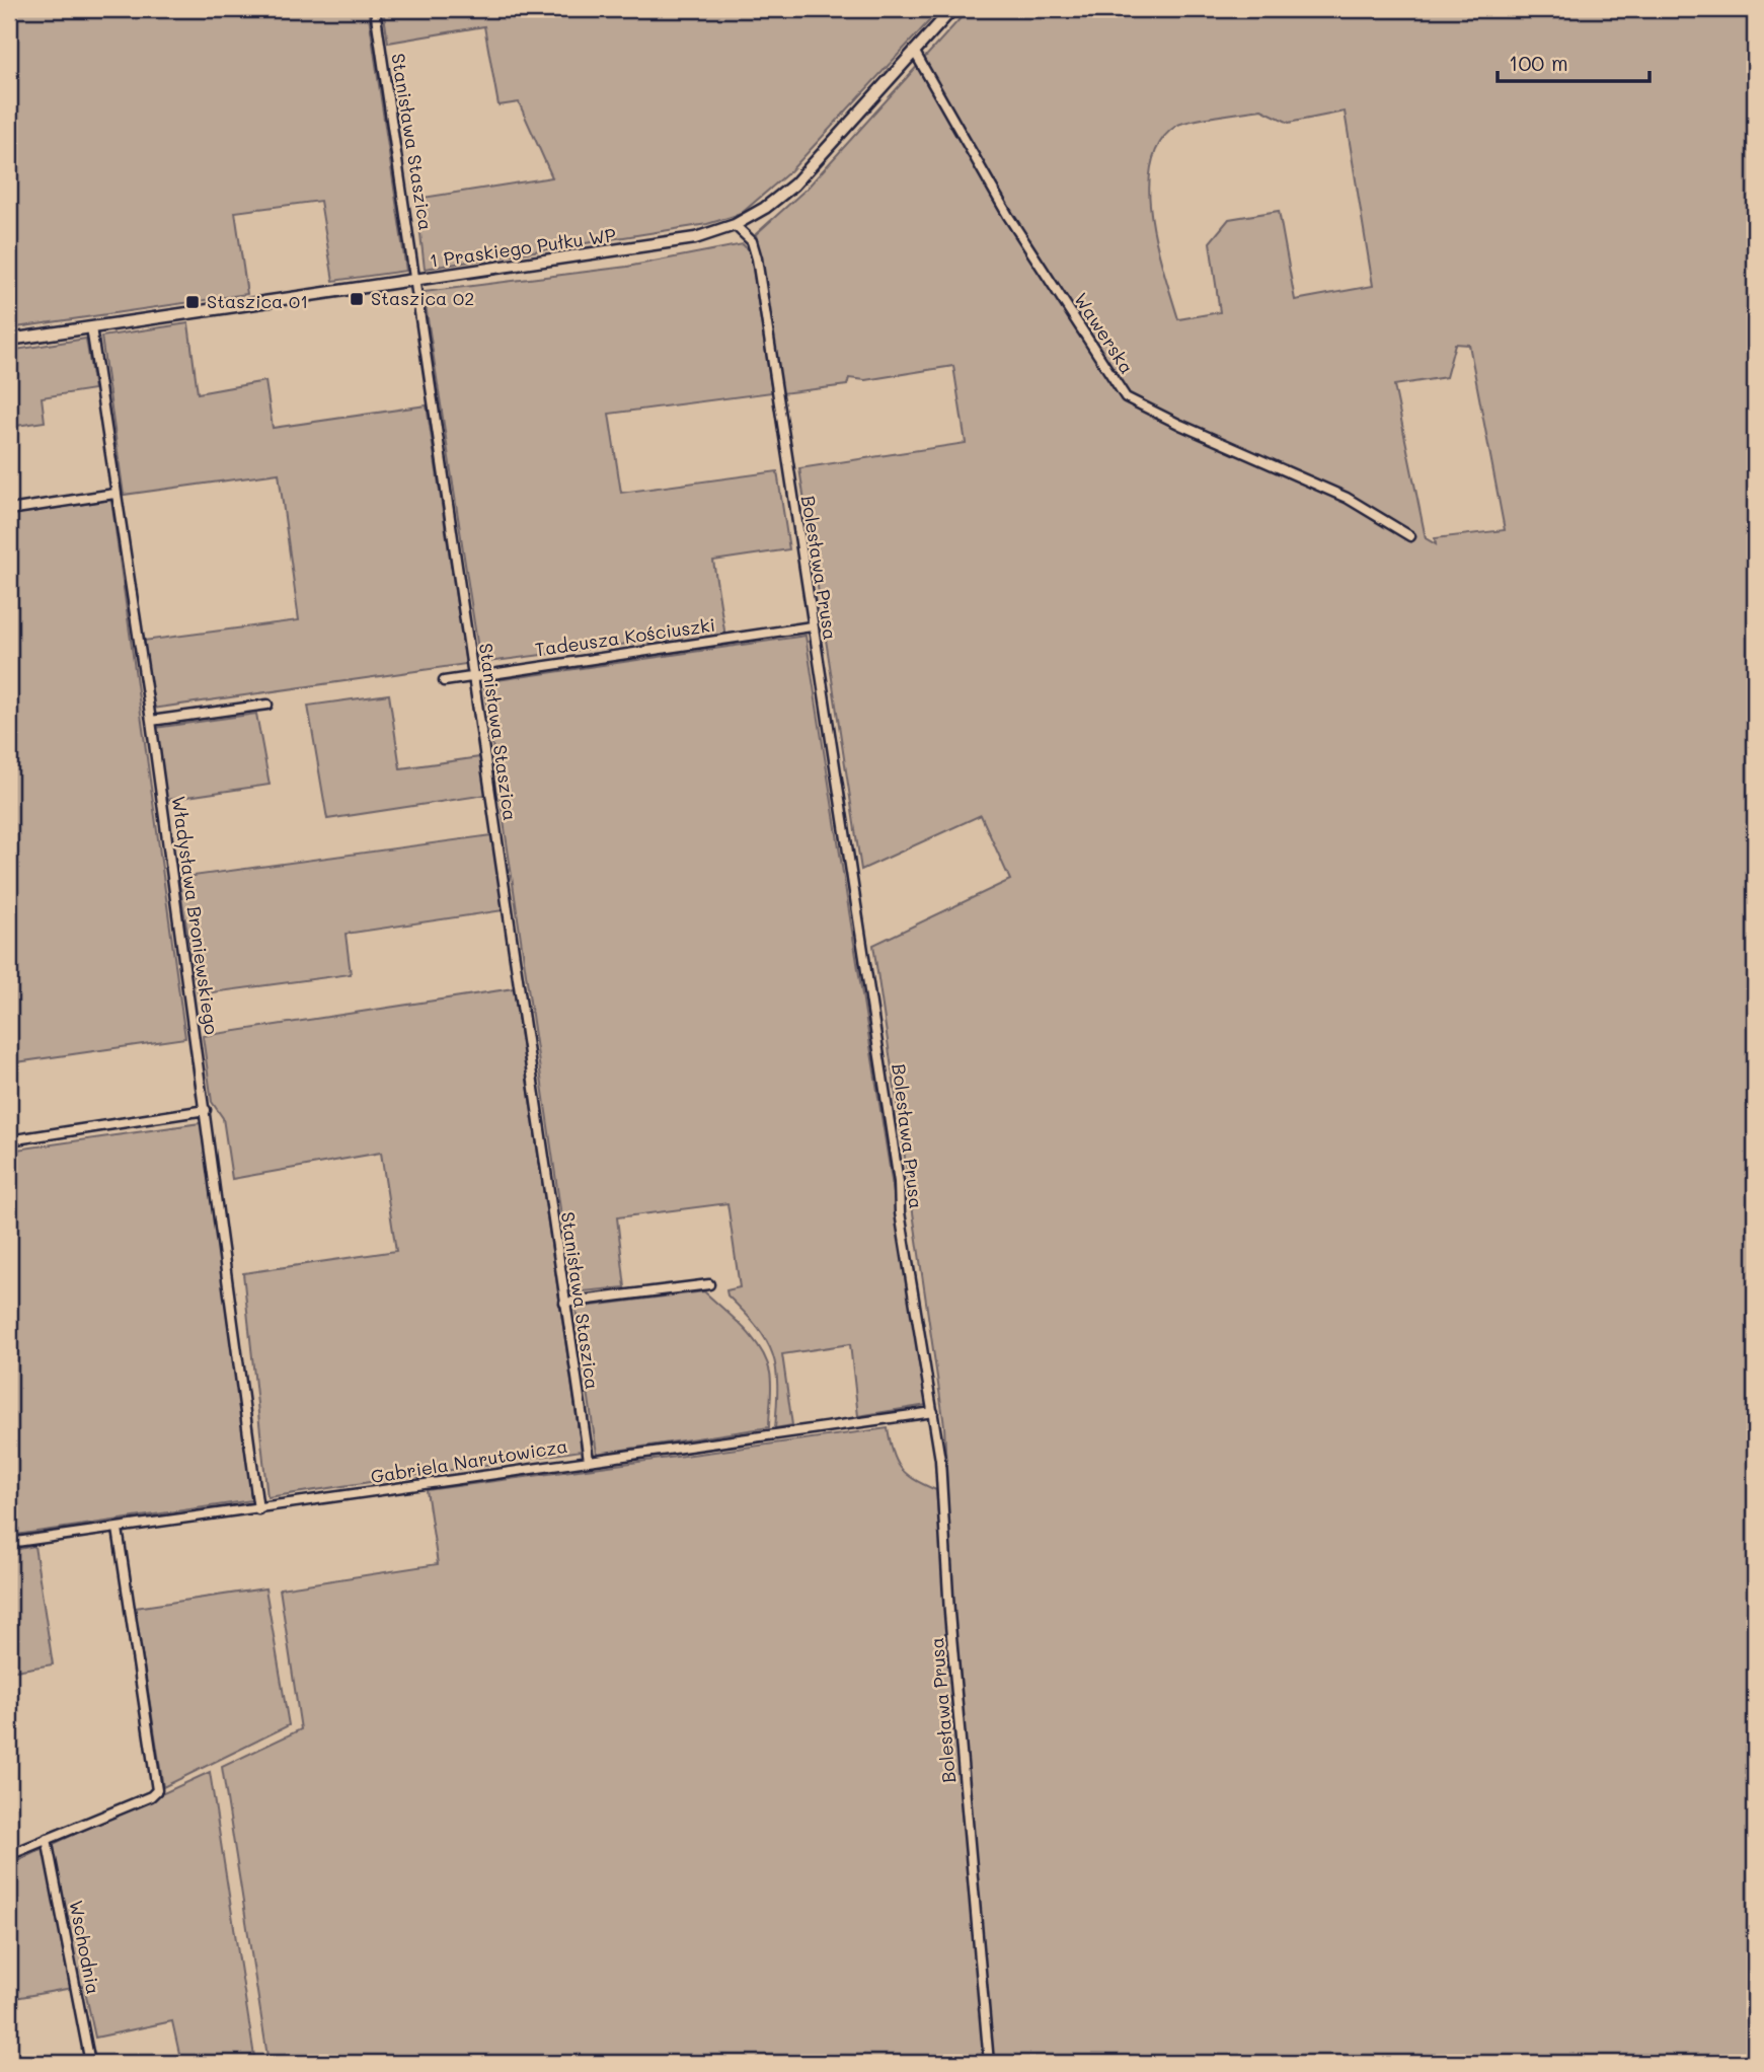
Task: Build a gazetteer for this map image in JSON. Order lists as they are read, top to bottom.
{
  "streets": {
    "street": [
      "Stanisława Staszica",
      "1 Praskiego Pułku WP",
      "Wawerska",
      "Bolesława Prusa",
      "Tadeusza Kościuszki",
      "Władysława Broniewskiego",
      "Gabriela Narutowicza",
      "Wschodnia"
    ]
  },
  "crossings": [
    ["Stanisława Staszica", "1 Praskiego Pułku WP"],
    ["Stanisława Staszica", "Tadeusza Kościuszki"],
    ["Stanisława Staszica", "Gabriela Narutowicza"],
    ["1 Praskiego Pułku WP", "Wawerska"],
    ["1 Praskiego Pułku WP", "Bolesława Prusa"],
    ["1 Praskiego Pułku WP", "Władysława Broniewskiego"],
    ["Bolesława Prusa", "Tadeusza Kościuszki"],
    ["Bolesława Prusa", "Gabriela Narutowicza"],
    ["Władysława Broniewskiego", "Gabriela Narutowicza"]
  ],
  "places": {
    "transit": ["Staszica 02", "Staszica 01"]
  },
  "scale_bar": "100 m"
}
